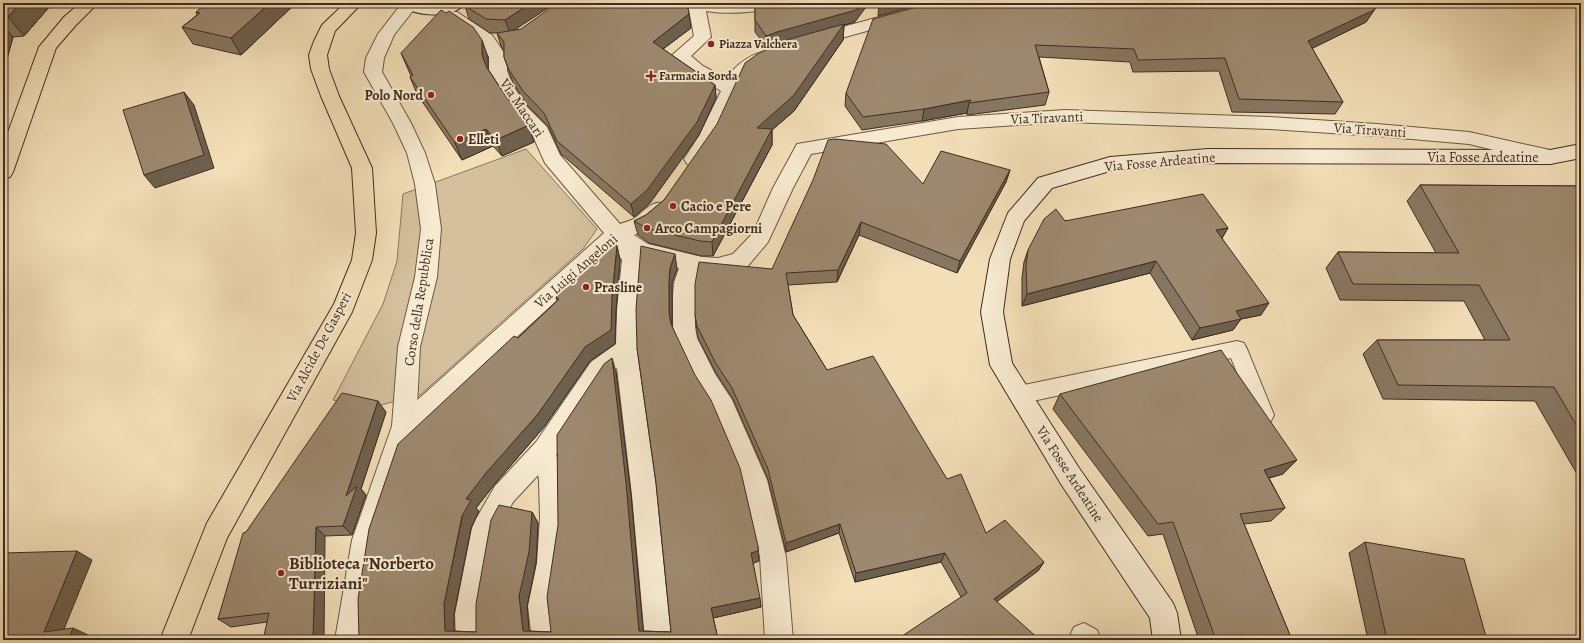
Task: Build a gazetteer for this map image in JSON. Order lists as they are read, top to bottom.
{
  "streets": {
    "main road": ["Via Alcide De Gasperi"],
    "street": [
      "Via Maccari",
      "Via Tiravanti",
      "Via Fosse Ardeatine",
      "Via Luigi Angeloni",
      "Corso della Repubblica"
    ]
  },
  "crossings": [
    ["Via Maccari", "Via Tiravanti"],
    ["Via Maccari", "Via Luigi Angeloni"],
    ["Via Tiravanti", "Via Fosse Ardeatine"],
    ["Via Tiravanti", "Via Luigi Angeloni"],
    ["Via Luigi Angeloni", "Corso della Repubblica"]
  ],
  "places": {
    "other": [
      "Piazza Valchera",
      "Polo Nord",
      "Elleti",
      "Cacio e Pere",
      "Arco Campagiorni",
      "Prasline",
      "Biblioteca \"Norberto Turriziani\""
    ],
    "health": ["Farmacia Sorda"]
  }
}
